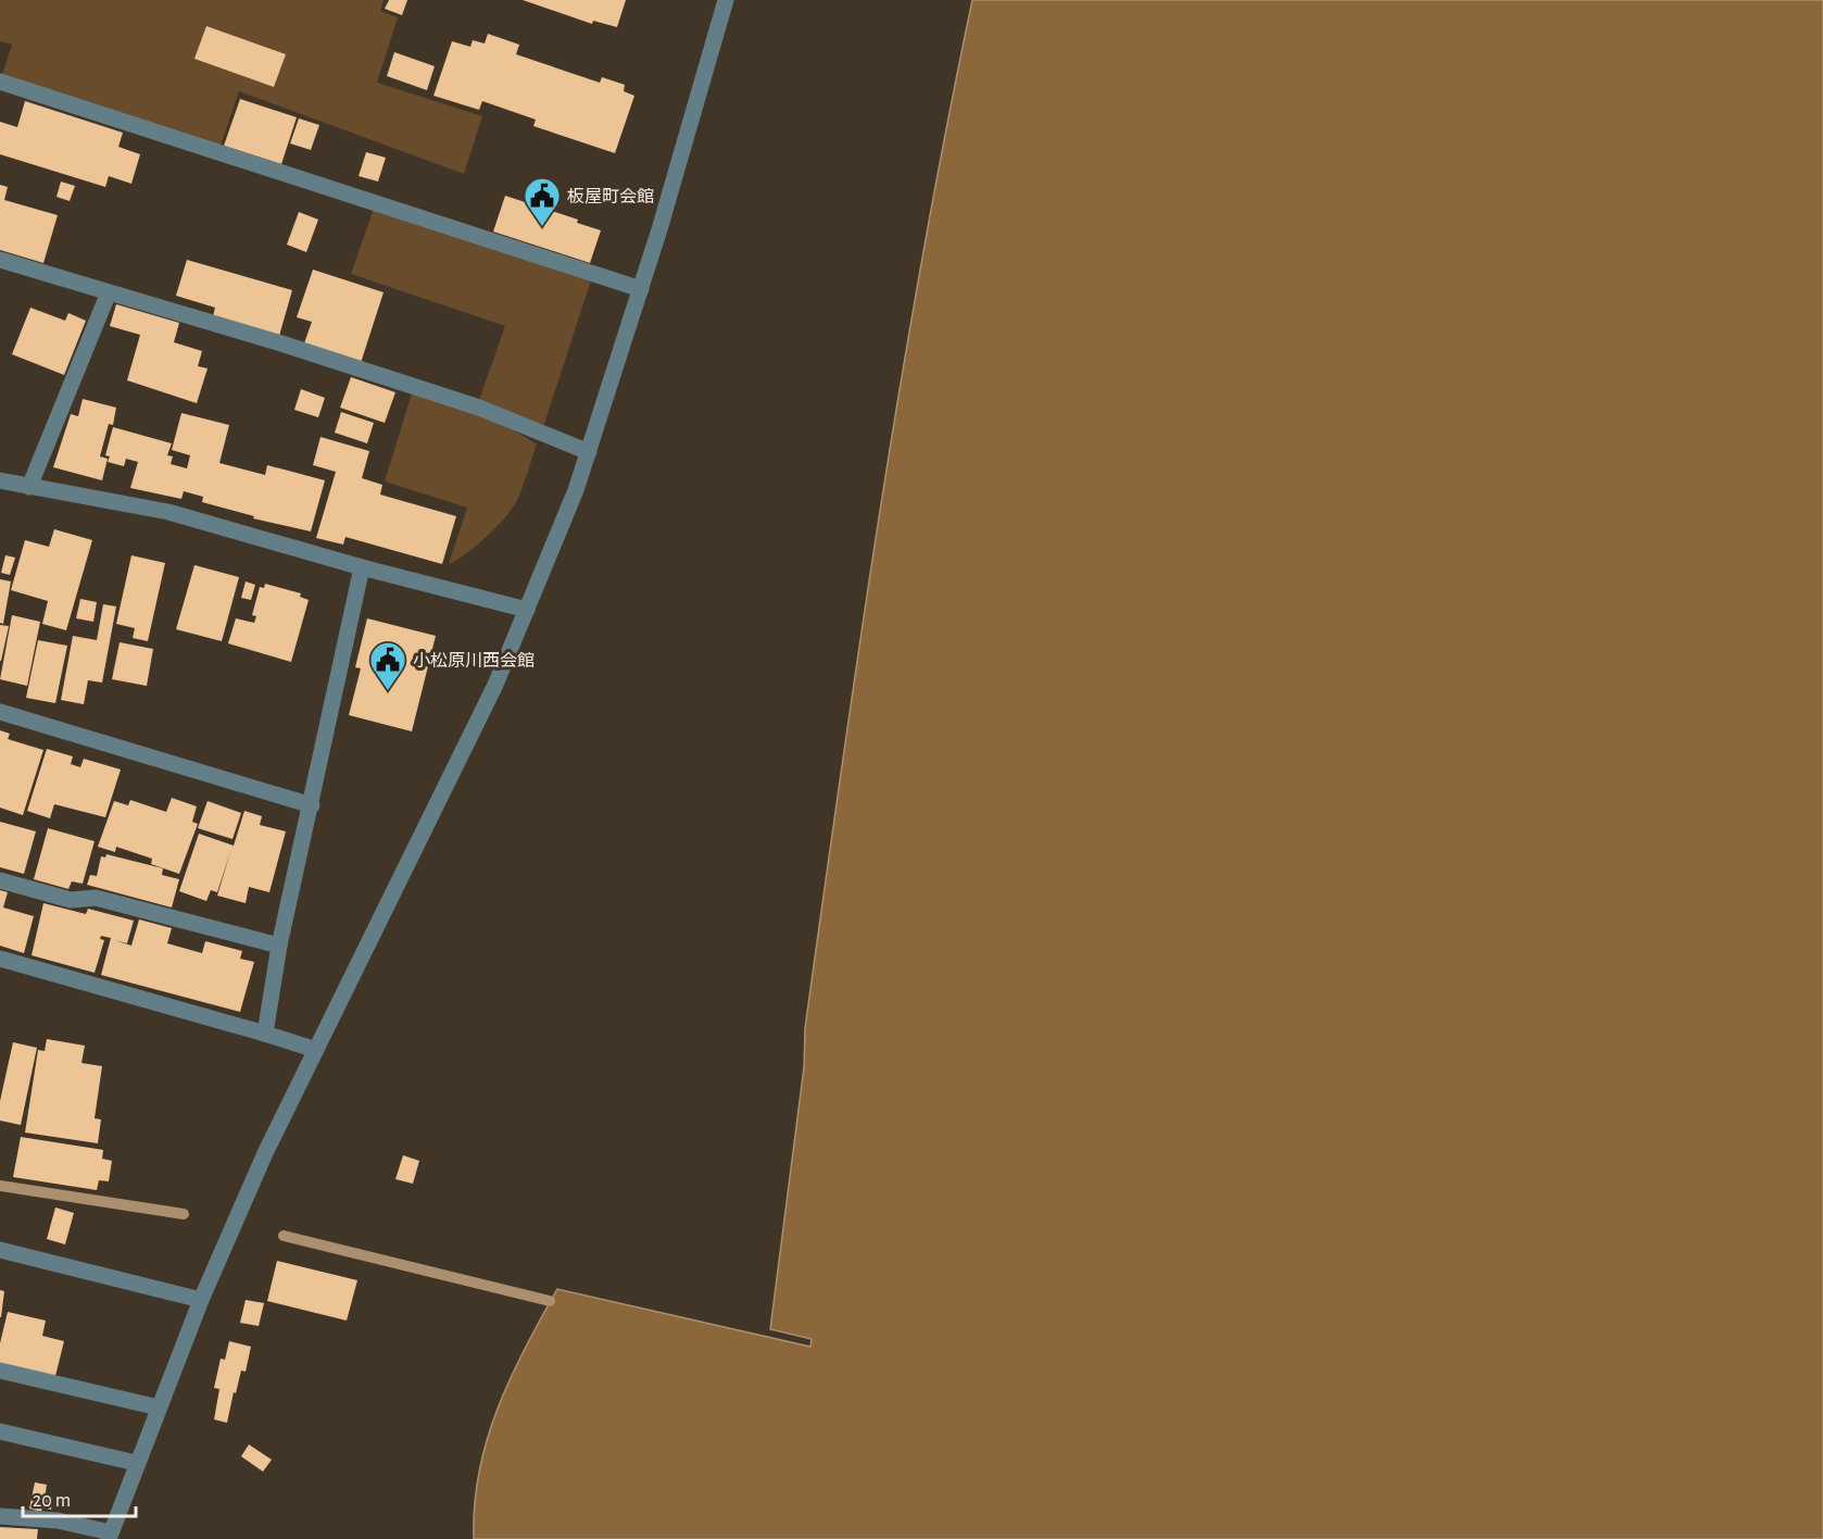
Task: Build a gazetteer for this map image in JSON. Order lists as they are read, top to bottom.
{
  "places": {
    "public building": ["板屋町会館", "小松原川西会館"]
  },
  "scale_bar": "20 m"
}
